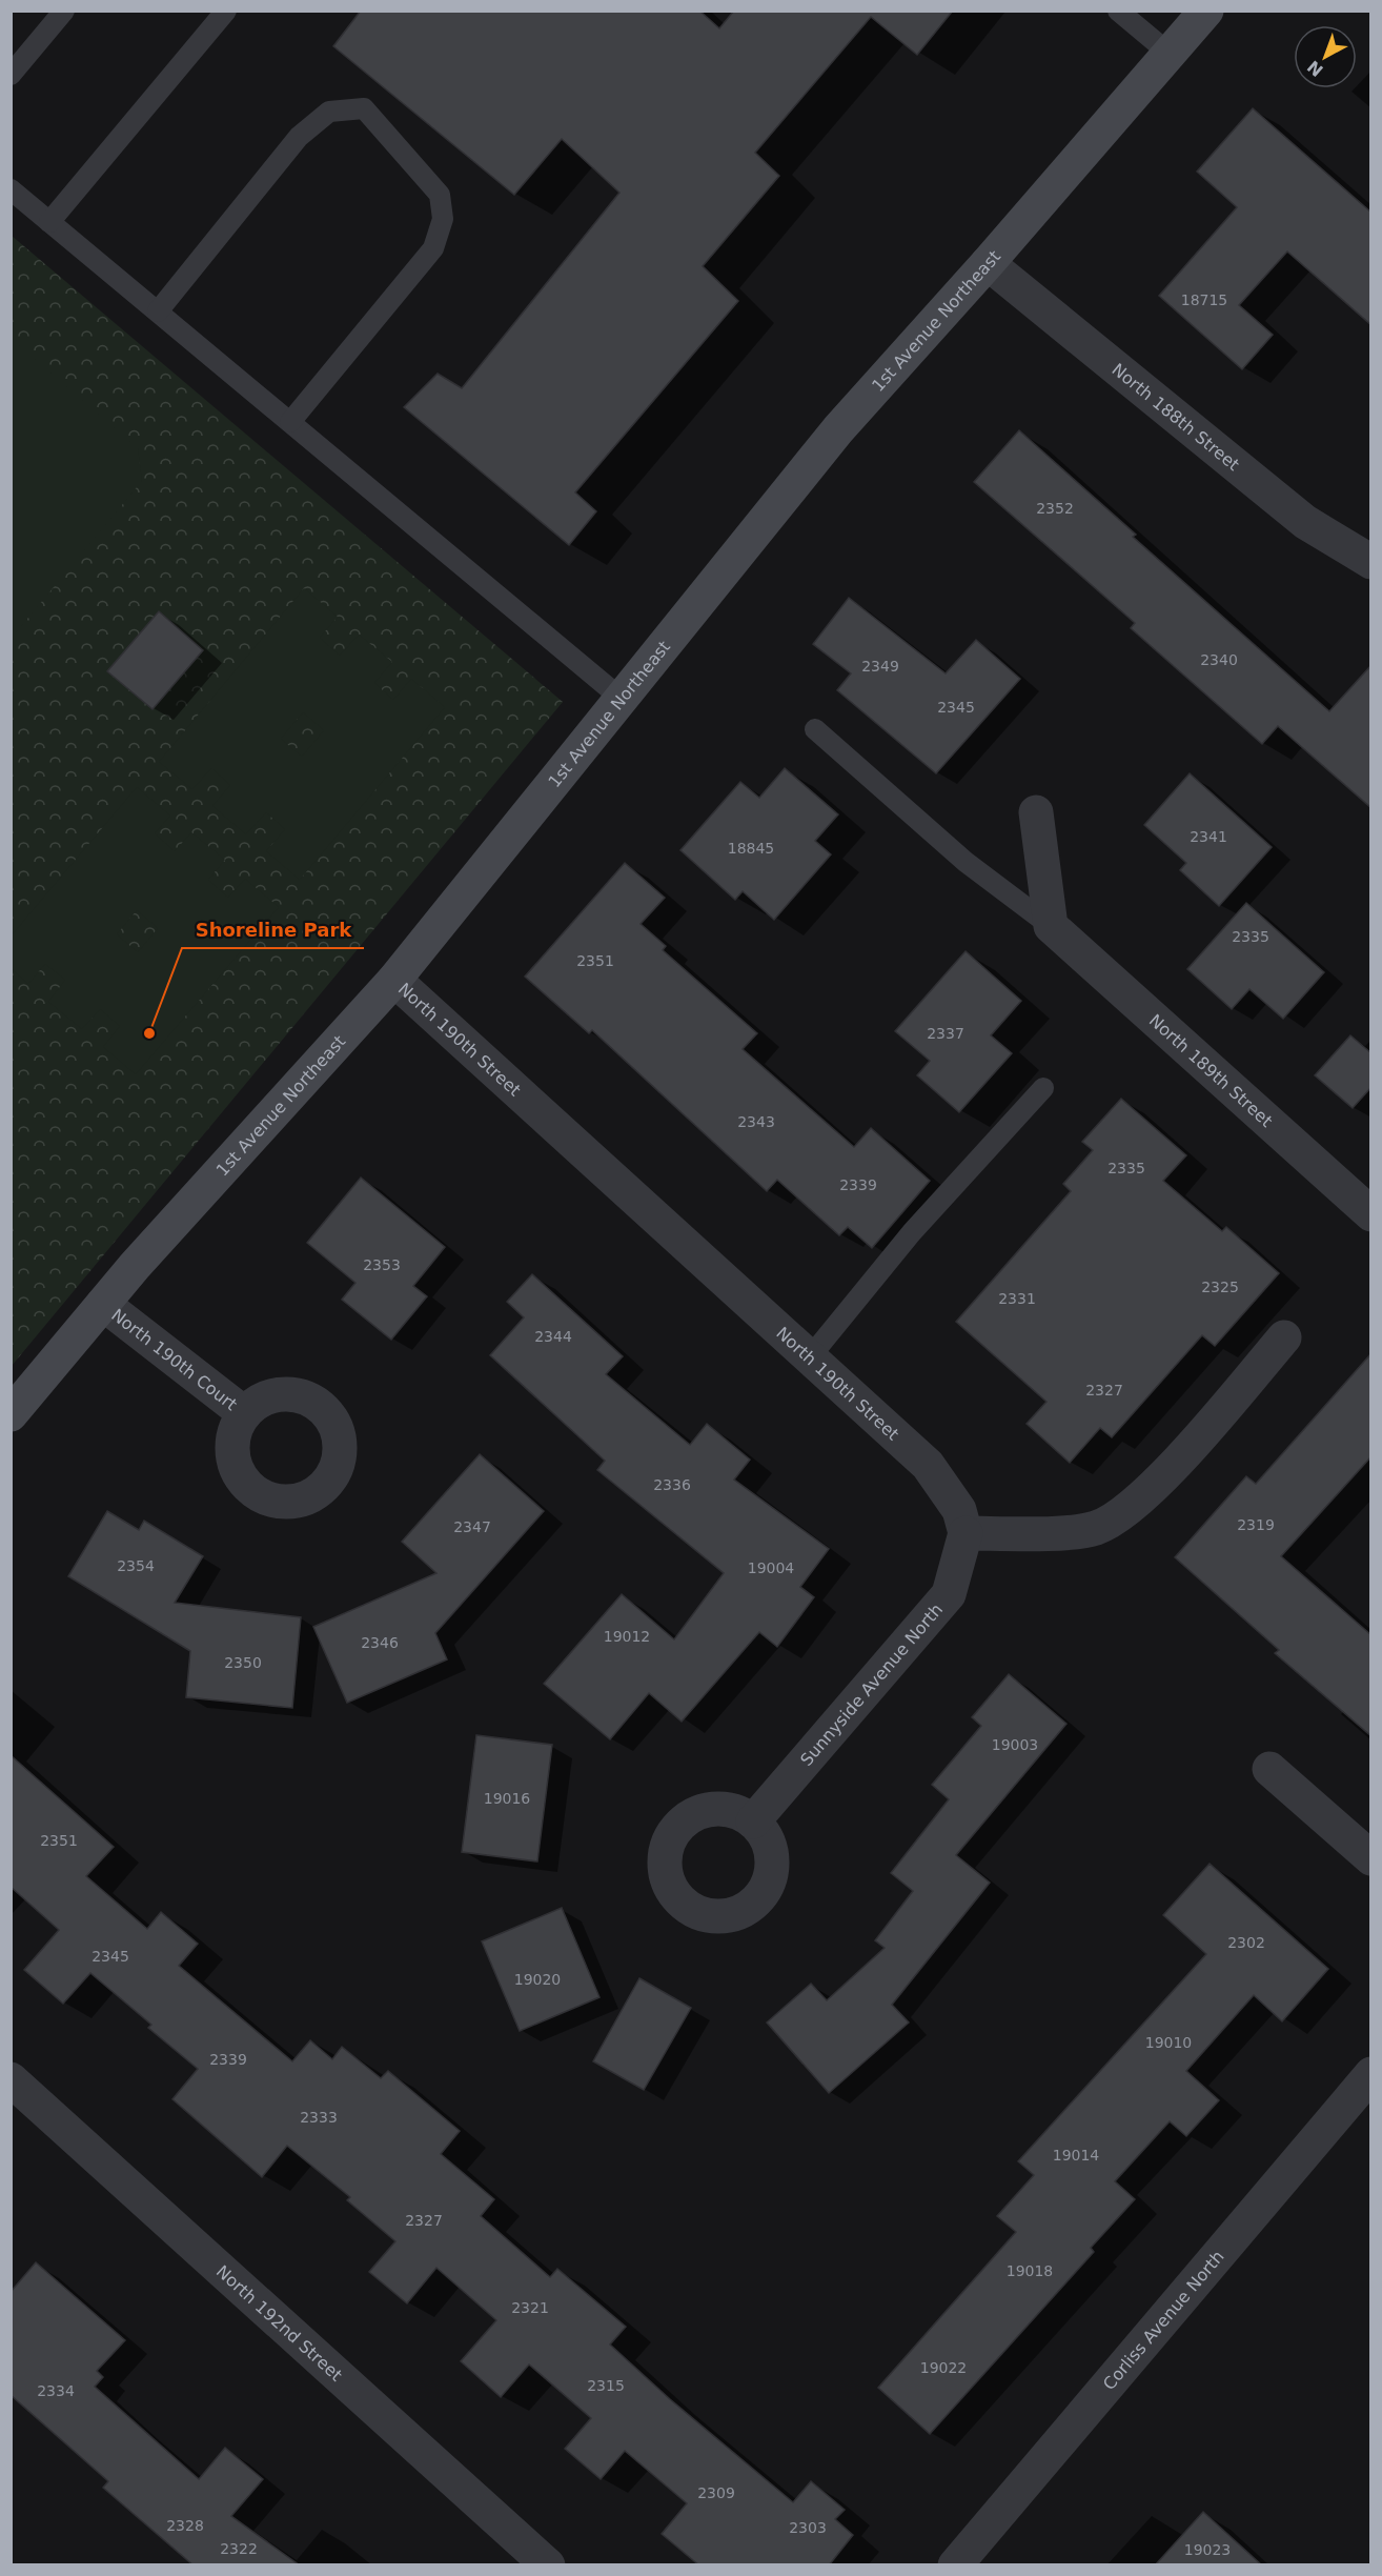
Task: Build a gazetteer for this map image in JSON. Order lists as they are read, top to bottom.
{
  "streets": {
    "street": [
      "1st Avenue Northeast",
      "North 188th Street",
      "North 190th Street",
      "North 189th Street",
      "North 190th Court",
      "Sunnyside Avenue North",
      "Corliss Avenue North",
      "North 192nd Street"
    ]
  },
  "crossings": [
    ["1st Avenue Northeast", "North 188th Street"],
    ["1st Avenue Northeast", "North 190th Street"],
    ["1st Avenue Northeast", "North 190th Court"],
    ["North 190th Street", "Sunnyside Avenue North"]
  ],
  "places": ["Shoreline Park"],
  "house_numbers": [
    "18715",
    "2352",
    "2340",
    "2349",
    "2345",
    "2341",
    "18845",
    "2335",
    "2351",
    "2337",
    "2343",
    "2335",
    "2339",
    "2353",
    "2325",
    "2331",
    "2344",
    "2327",
    "2336",
    "2319",
    "2347",
    "2354",
    "19004",
    "19012",
    "2346",
    "2350",
    "19003",
    "19016",
    "2351",
    "2302",
    "2345",
    "19020",
    "19010",
    "2339",
    "2333",
    "19014",
    "2327",
    "19018",
    "2321",
    "19022",
    "2315",
    "2334",
    "2309",
    "2328",
    "2303",
    "2322",
    "19023"
  ],
  "north": "bottom left"
}
